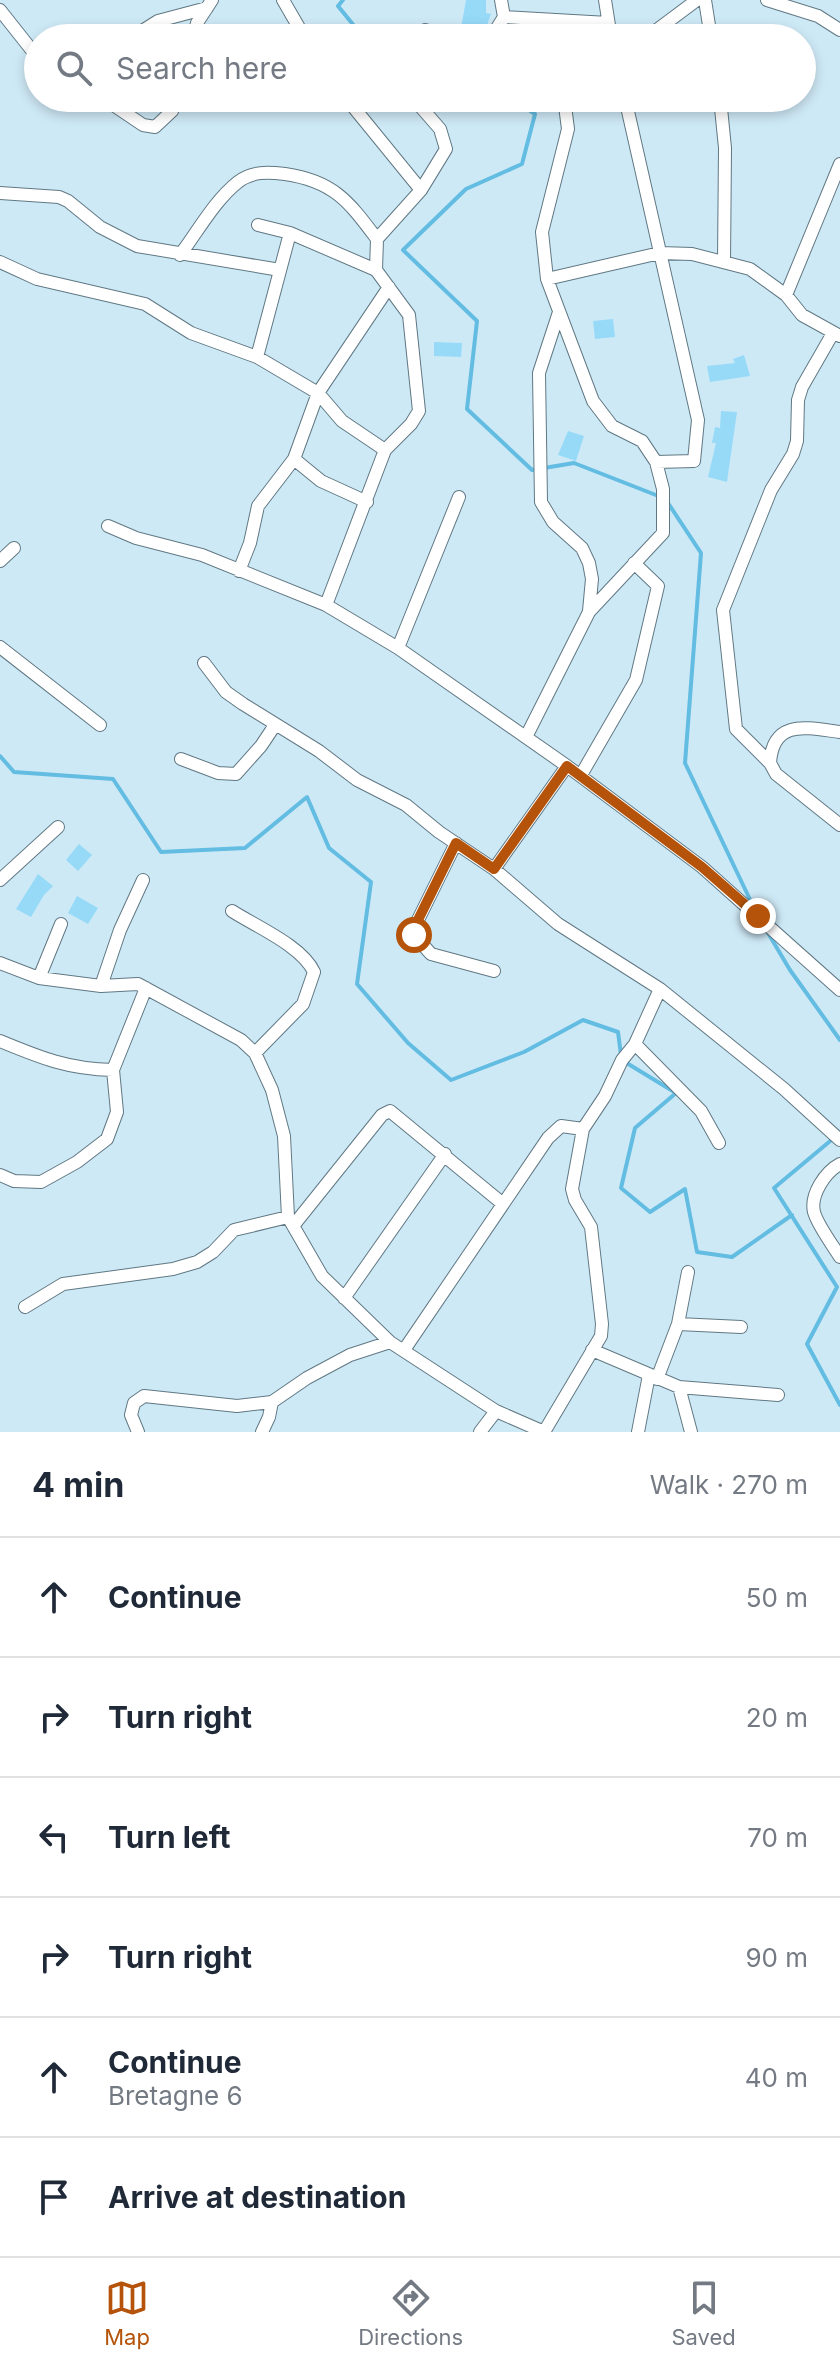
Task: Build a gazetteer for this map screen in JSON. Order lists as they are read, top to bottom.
{
  "page": {
    "search": "Search here",
    "heading": ["4 min", "Walk · 270 m"],
    "list": [
      ["Continue", "50 m"],
      ["Turn right", "20 m"],
      ["Turn left", "70 m"],
      ["Turn right", "90 m"],
      ["Continue", "Bretagne 6", "40 m"],
      "Arrive at destination"
    ],
    "nav": ["Map", "Directions", "Saved"]
  }
}
